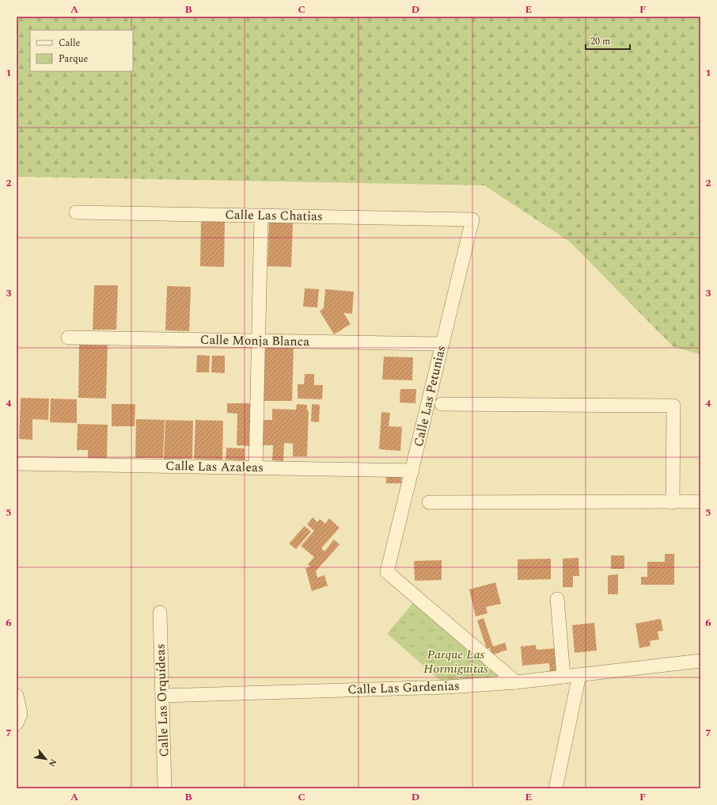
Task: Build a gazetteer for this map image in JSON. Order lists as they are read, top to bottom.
{
  "streets": {
    "street": [
      "Calle Las Chatias",
      "Calle Monja Blanca",
      "Calle Las Petunias",
      "Calle Las Azaleas",
      "Calle Las Gardenias",
      "Calle Las Orquídeas"
    ]
  },
  "crossings": [
    ["Calle Las Chatias", "Calle Las Petunias"],
    ["Calle Monja Blanca", "Calle Las Petunias"],
    ["Calle Las Petunias", "Calle Las Azaleas"],
    ["Calle Las Petunias", "Calle Las Gardenias"],
    ["Calle Las Gardenias", "Calle Las Orquídeas"]
  ],
  "parks": ["Parque Las Hormiguitas"],
  "legend": ["Calle", "Parque"],
  "scale_bar": "20 m",
  "north": "bottom right",
  "grid": {
    "columns": [
      "A",
      "B",
      "C",
      "D",
      "E",
      "F"
    ],
    "rows": [
      "1",
      "2",
      "3",
      "4",
      "5",
      "6",
      "7"
    ]
  }
}
